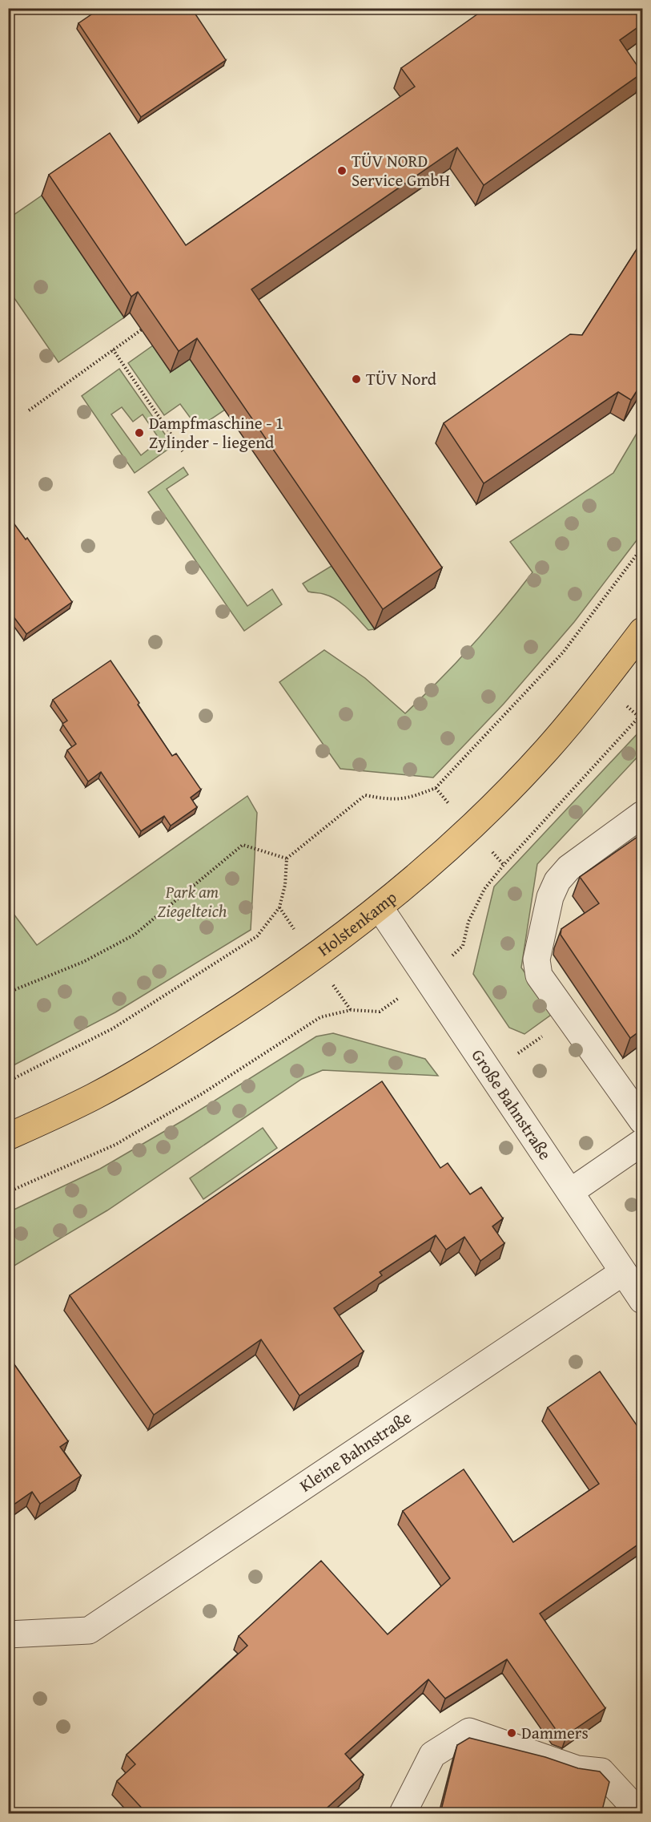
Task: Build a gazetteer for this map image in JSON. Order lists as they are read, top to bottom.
{
  "streets": {
    "main road": ["Holstenkamp"],
    "street": ["Große Bahnstraße", "Kleine Bahnstraße"]
  },
  "crossings": [
    ["Holstenkamp", "Große Bahnstraße"],
    ["Große Bahnstraße", "Kleine Bahnstraße"]
  ],
  "parks": ["Park am Ziegelteich"],
  "places": [
    "TÜV NORD Service GmbH",
    "TÜV Nord",
    "Dampfmaschine - 1 Zylinder - liegend",
    "Dammers"
  ]
}
